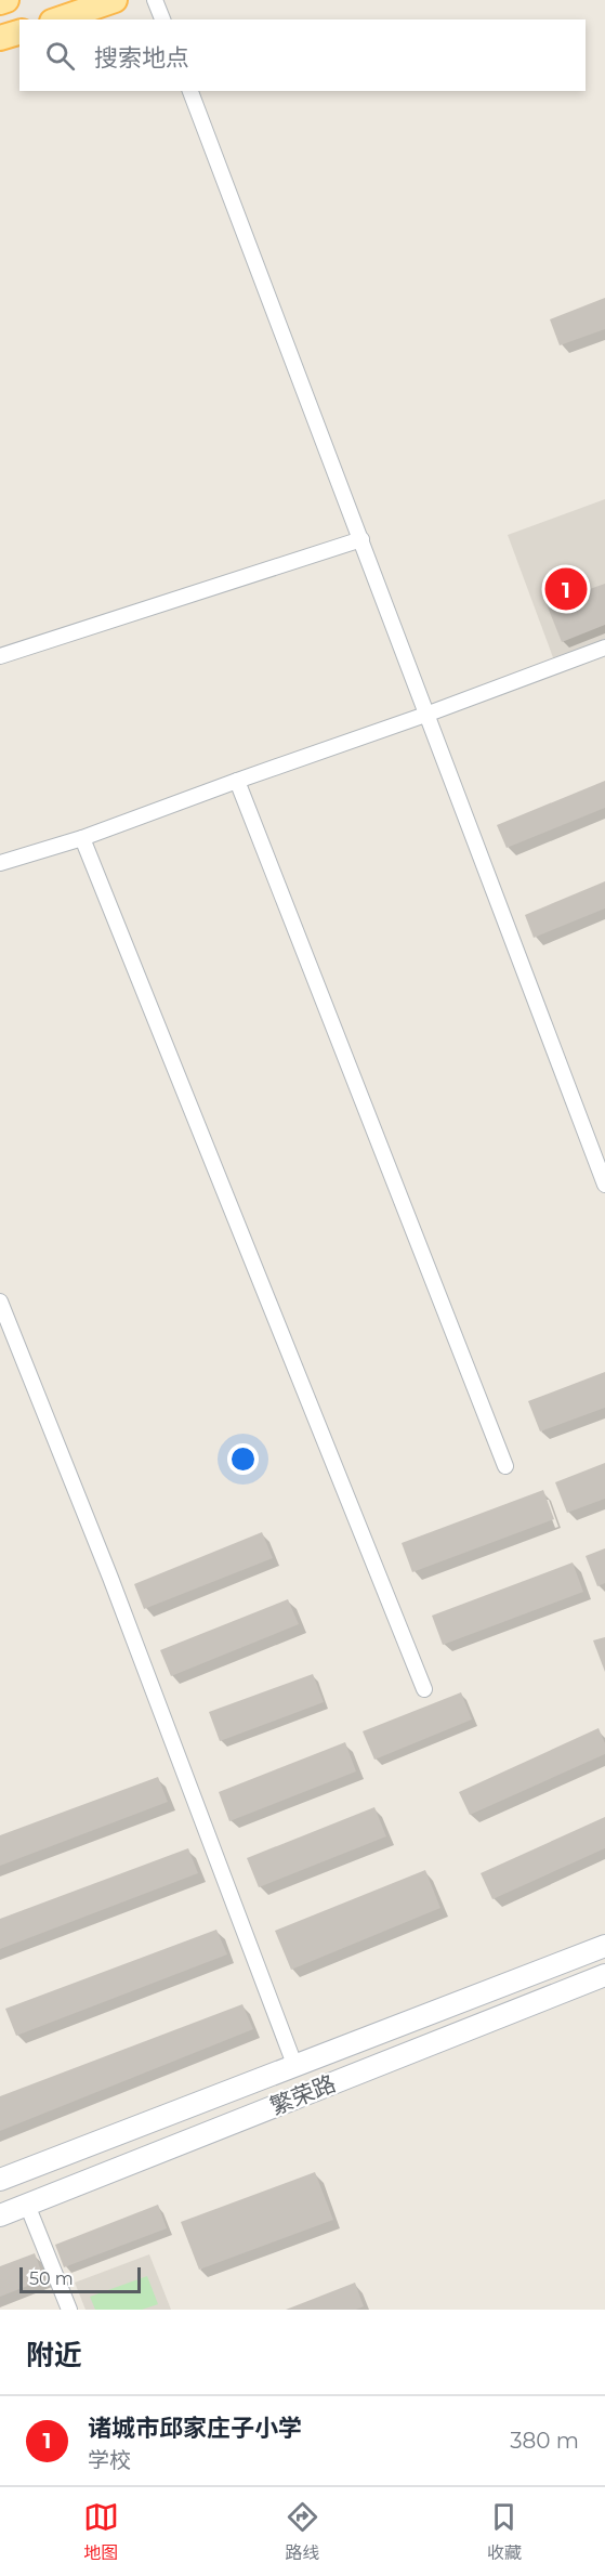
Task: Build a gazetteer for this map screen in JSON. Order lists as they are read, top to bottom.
{
  "streets": {
    "main road": ["繁荣路"]
  },
  "scale_bar": "50 m",
  "page": {
    "search": "搜索地点",
    "pins": "1",
    "scale": "50 m",
    "heading": "附近",
    "list": [
      {
        "mark": "1",
        "name": "诸城市邱家庄子小学",
        "note": "学校",
        "value": "380 m"
      }
    ],
    "nav": ["地图", "路线", "收藏"]
  }
}
